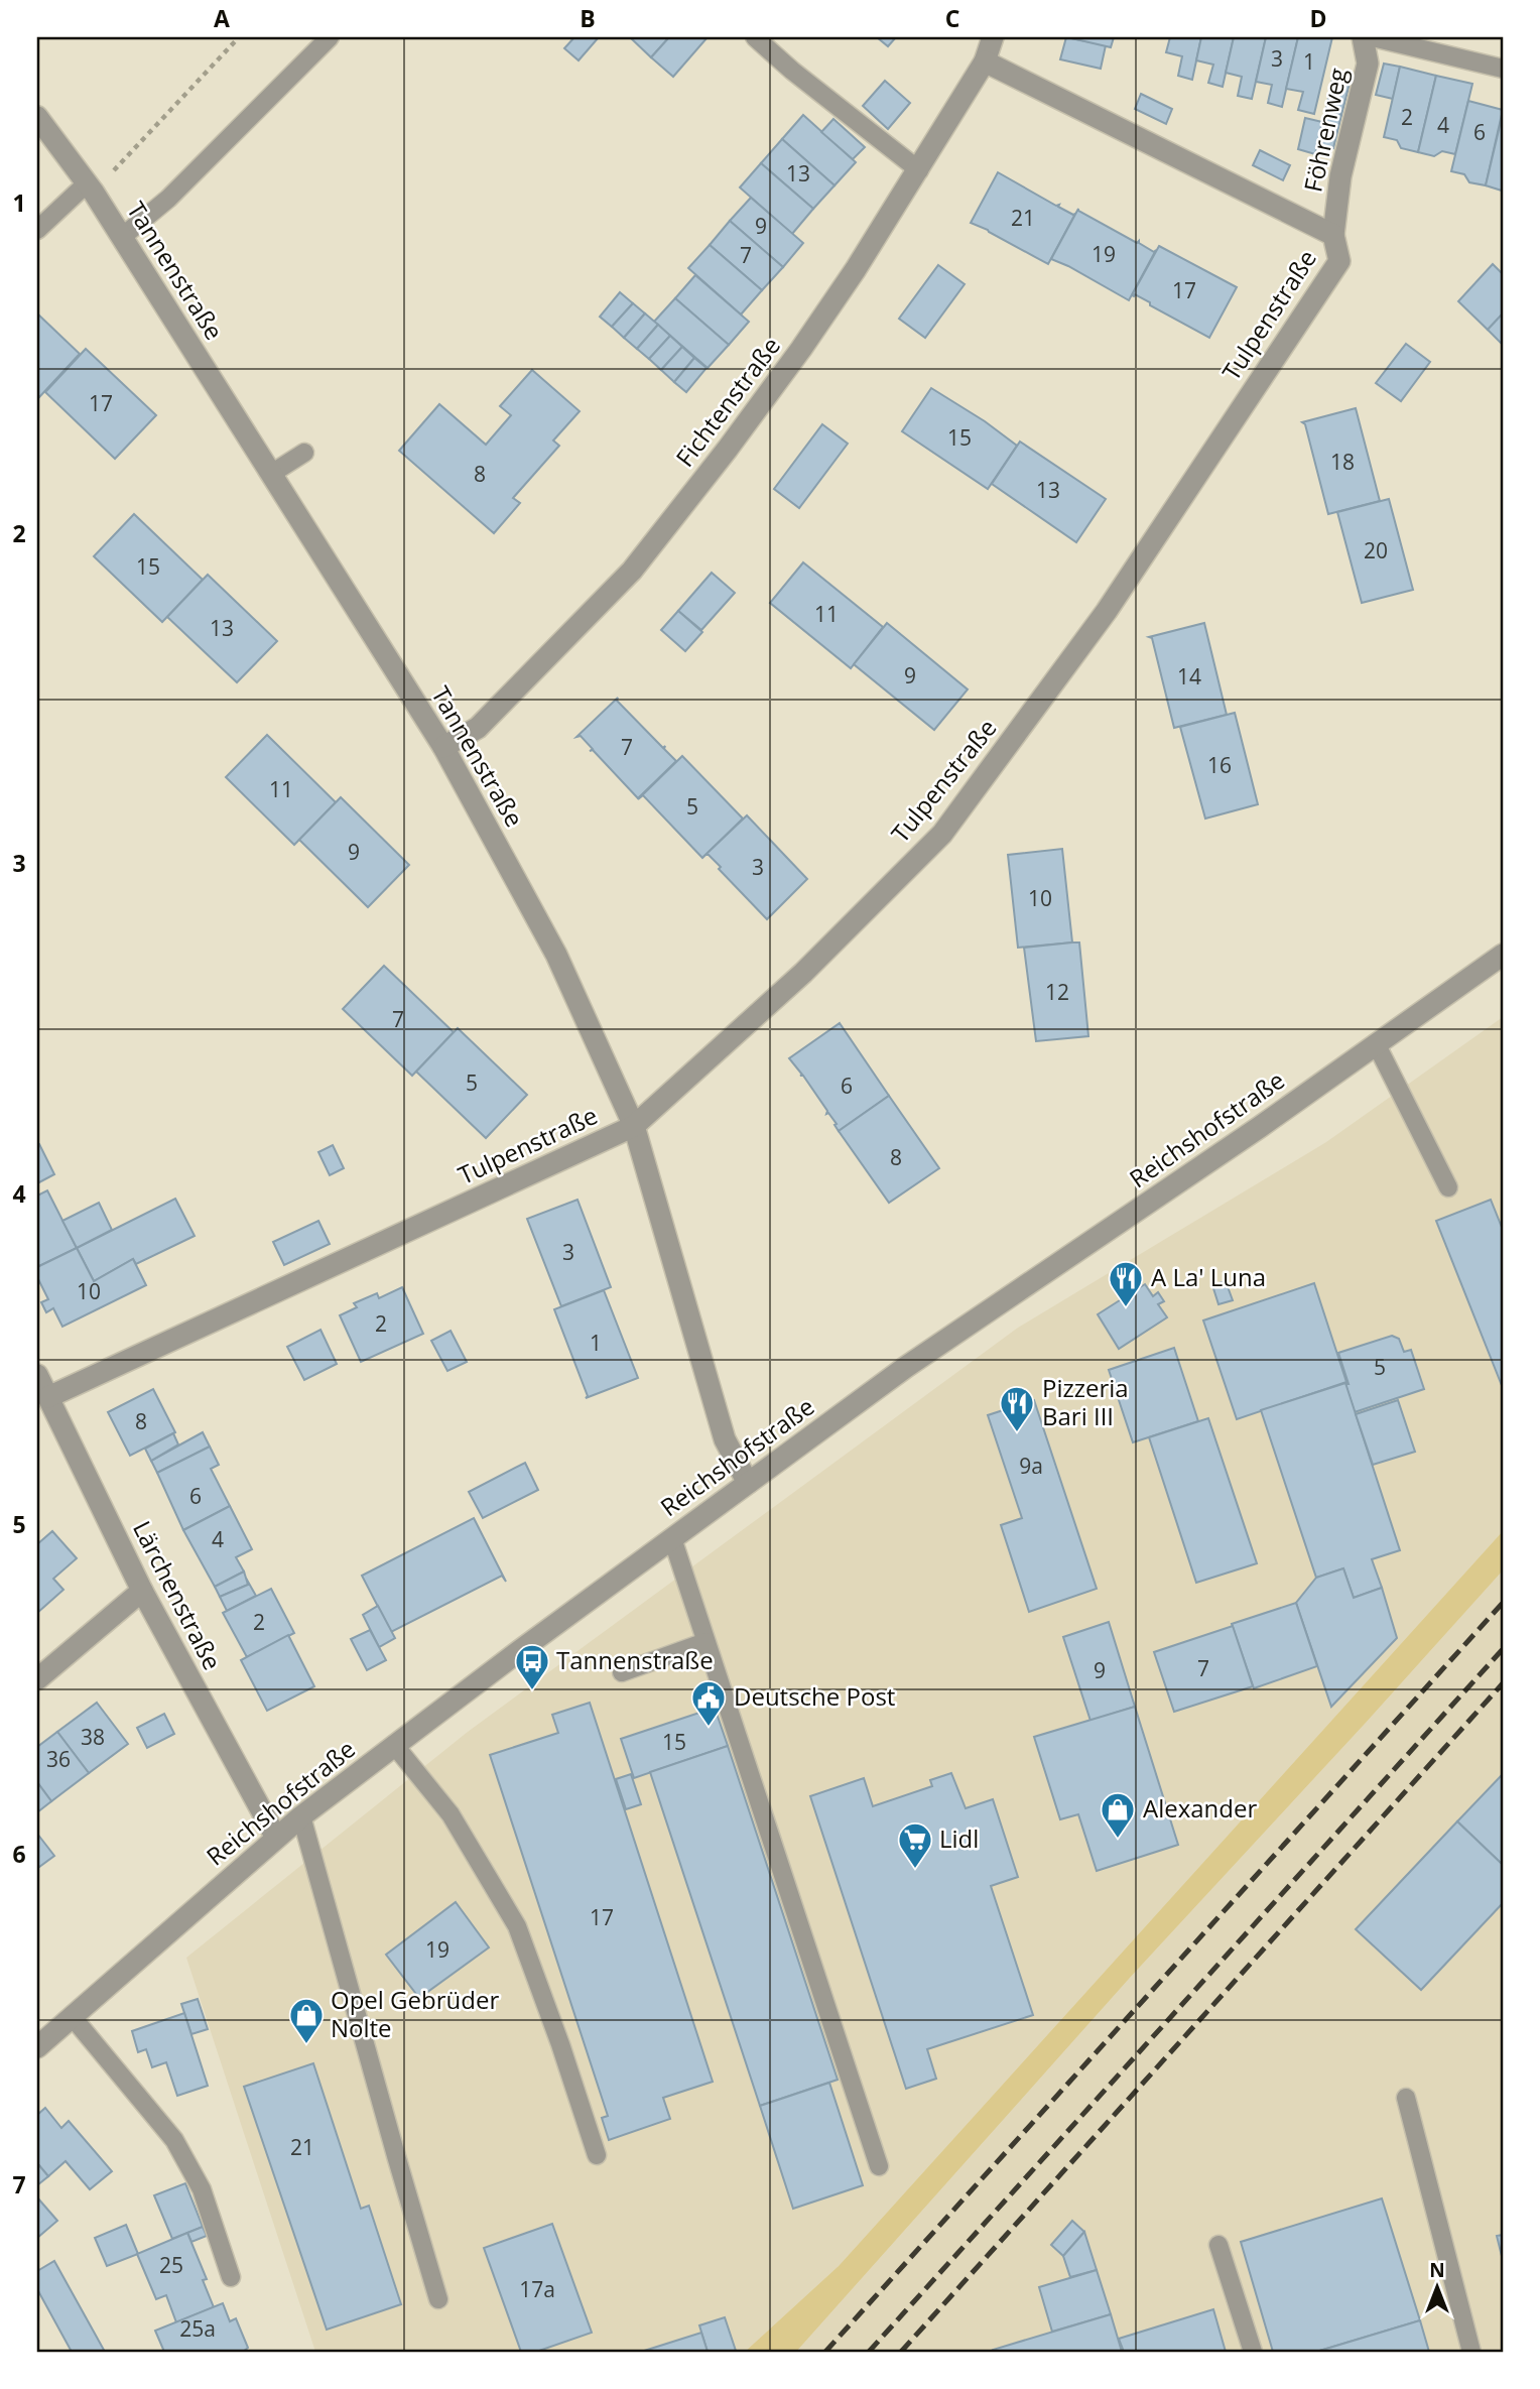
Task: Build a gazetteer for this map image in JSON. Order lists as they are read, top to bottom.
{
  "streets": {
    "street": [
      "Föhrenweg",
      "Tannenstraße",
      "Tulpenstraße",
      "Fichtenstraße",
      "Reichshofstraße",
      "Lärchenstraße"
    ]
  },
  "crossings": [
    ["Föhrenweg", "Tulpenstraße"],
    ["Tannenstraße", "Tulpenstraße"],
    ["Tannenstraße", "Fichtenstraße"],
    ["Tannenstraße", "Reichshofstraße"],
    ["Tulpenstraße", "Fichtenstraße"],
    ["Tulpenstraße", "Lärchenstraße"],
    ["Reichshofstraße", "Lärchenstraße"]
  ],
  "places": {
    "restaurant": ["A La' Luna", "Pizzeria Bari III"],
    "bus stop": ["Tannenstraße"],
    "public building": ["Deutsche Post"],
    "shop": ["Alexander", "Opel Gebrüder Nolte"],
    "supermarket": ["Lidl"]
  },
  "house_numbers": [
    "3",
    "1",
    "2",
    "4",
    "6",
    "13",
    "21",
    "9",
    "19",
    "7",
    "17",
    "17",
    "15",
    "18",
    "8",
    "13",
    "20",
    "15",
    "11",
    "13",
    "9",
    "14",
    "7",
    "16",
    "11",
    "5",
    "9",
    "3",
    "10",
    "12",
    "7",
    "5",
    "6",
    "8",
    "3",
    "10",
    "2",
    "1",
    "5",
    "8",
    "9a",
    "6",
    "4",
    "2",
    "7",
    "9",
    "38",
    "15",
    "36",
    "17",
    "19",
    "21",
    "25",
    "17a",
    "25a"
  ],
  "north": "top",
  "grid": {
    "columns": [
      "A",
      "B",
      "C",
      "D"
    ],
    "rows": [
      "1",
      "2",
      "3",
      "4",
      "5",
      "6",
      "7"
    ]
  }
}
